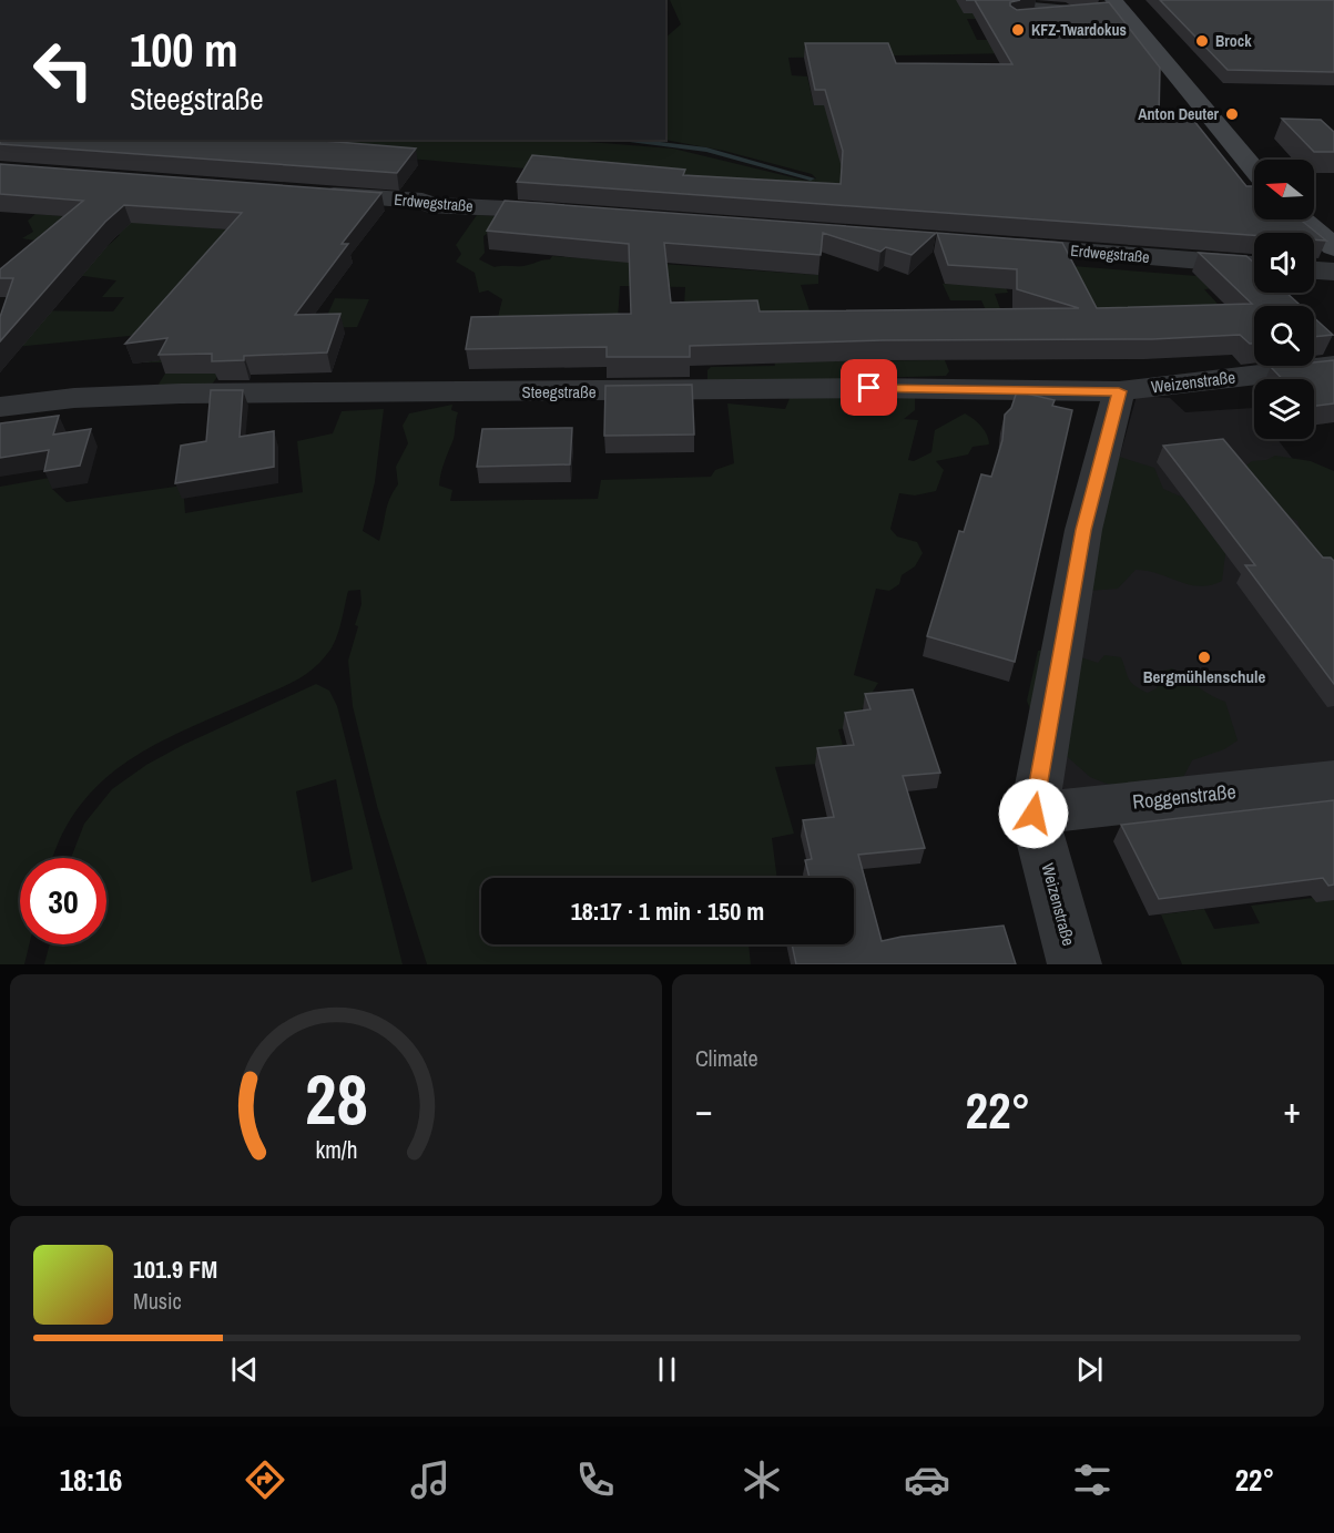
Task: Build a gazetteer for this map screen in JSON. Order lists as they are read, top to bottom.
{
  "streets": {
    "street": [
      "Erdwegstraße",
      "Weizenstraße",
      "Steegstraße",
      "Roggenstraße"
    ]
  },
  "crossings": [
    ["Weizenstraße", "Steegstraße"],
    ["Weizenstraße", "Roggenstraße"]
  ],
  "places": [
    "KFZ-Twardokus",
    "Brock",
    "Anton Deuter",
    "Bergmühlenschule"
  ],
  "north": "left",
  "page": {
    "turn": ["100 m", "Steegstraße"],
    "limit": "30",
    "trip": "18:17 · 1 min · 150 m",
    "tile": "Climate",
    "heat": ["−", "22°", "+"],
    "song": ["101.9 FM", "Music"],
    "tabs": ["18:16", "22°"],
    "gauge": ["28", "km/h"]
  }
}
